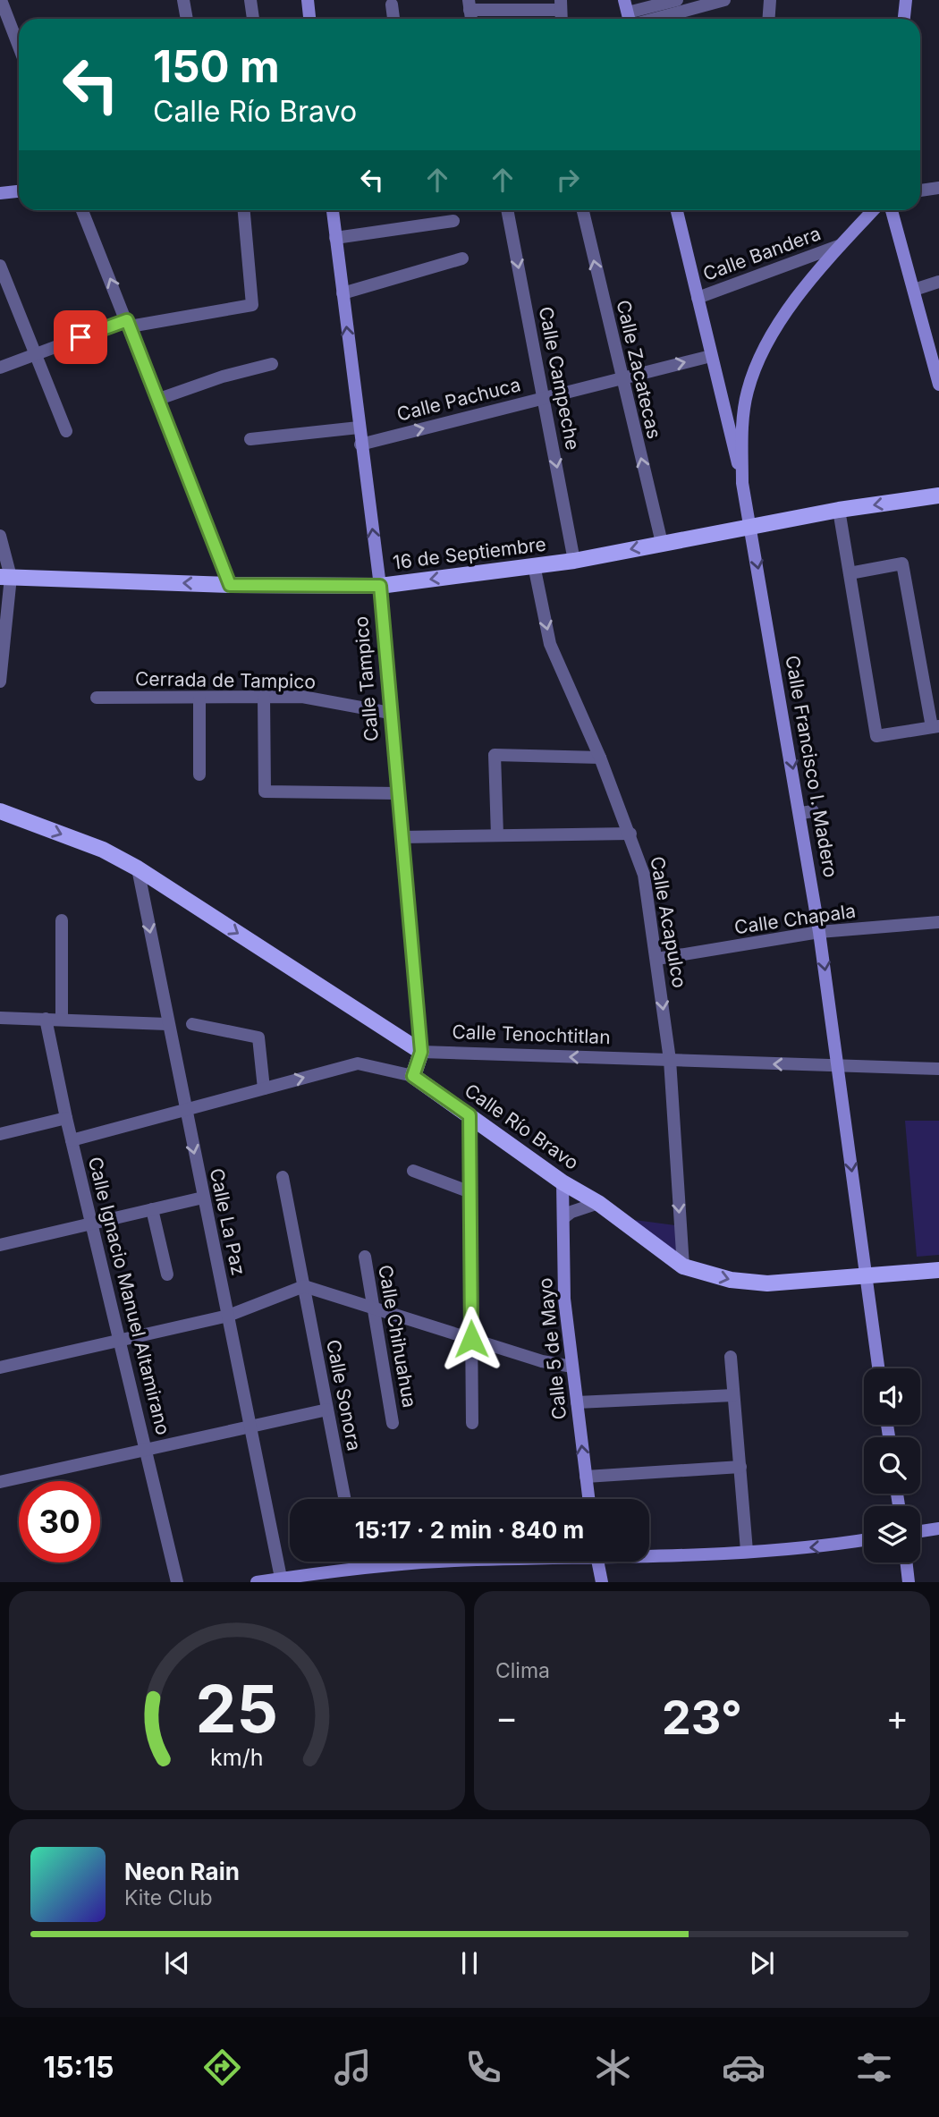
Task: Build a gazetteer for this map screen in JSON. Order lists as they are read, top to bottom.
{
  "streets": {
    "main road": [
      "16 de Septiembre",
      "Calle Tampico",
      "Calle Francisco I. Madero",
      "Calle Río Bravo",
      "Calle 5 de Mayo"
    ],
    "street": [
      "Calle Bandera",
      "Calle Zacatecas",
      "Calle Campeche",
      "Calle Pachuca",
      "Cerrada de Tampico",
      "Calle Chapala",
      "Calle Acapulco",
      "Calle Tenochtitlan",
      "Calle La Paz",
      "Calle Ignacio Manuel Altamirano",
      "Calle Chihuahua",
      "Calle Sonora"
    ]
  },
  "crossings": [
    ["Calle Bandera", "Calle Francisco I. Madero"],
    ["Calle Zacatecas", "Calle Pachuca"],
    ["Calle Zacatecas", "16 de Septiembre"],
    ["Calle Campeche", "Calle Pachuca"],
    ["Calle Campeche", "16 de Septiembre"],
    ["Calle Pachuca", "Calle Tampico"],
    ["16 de Septiembre", "Calle Tampico"],
    ["16 de Septiembre", "Calle Francisco I. Madero"],
    ["16 de Septiembre", "Calle Acapulco"],
    ["Calle Tampico", "Cerrada de Tampico"],
    ["Calle Tampico", "Calle Tenochtitlan"],
    ["Calle Tampico", "Calle Río Bravo"],
    ["Calle Francisco I. Madero", "Calle Chapala"],
    ["Calle Francisco I. Madero", "Calle Tenochtitlan"],
    ["Calle Francisco I. Madero", "Calle Río Bravo"],
    ["Calle Chapala", "Calle Acapulco"],
    ["Calle Acapulco", "Calle Tenochtitlan"],
    ["Calle Acapulco", "Calle Río Bravo"],
    ["Calle Río Bravo", "Calle La Paz"],
    ["Calle Río Bravo", "Calle Ignacio Manuel Altamirano"],
    ["Calle Río Bravo", "Calle 5 de Mayo"]
  ],
  "one_way": [
    "Calle Zacatecas",
    "Calle Campeche",
    "Calle Pachuca",
    "16 de Septiembre",
    "Calle Francisco I. Madero",
    "Calle Acapulco",
    "Calle Tenochtitlan",
    "Calle Río Bravo"
  ],
  "page": {
    "turn": ["150 m", "Calle Río Bravo"],
    "limit": "30",
    "trip": "15:17 · 2 min · 840 m",
    "tile": "Clima",
    "heat": ["−", "23°", "+"],
    "song": ["Neon Rain", "Kite Club"],
    "tabs": "15:15",
    "gauge": ["25", "km/h"]
  }
}
